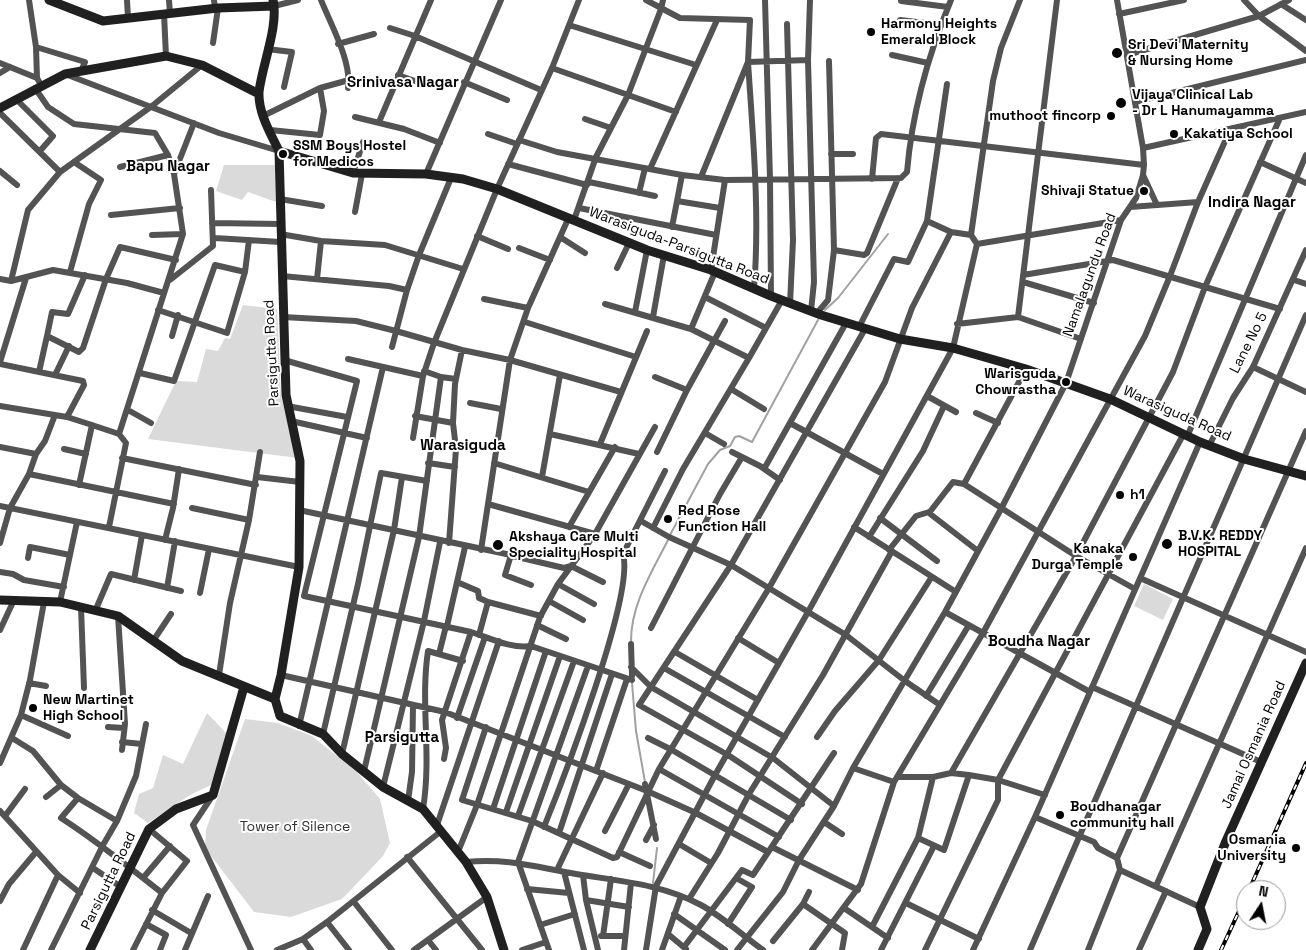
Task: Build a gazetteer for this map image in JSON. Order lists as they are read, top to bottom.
{
  "streets": {
    "street": [
      "Warasiguda-Parsigutta Road",
      "Namalagundu Road",
      "Lane No 5",
      "Parsigutta Road",
      "Warasiguda Road",
      "Jamai Osmania Road"
    ]
  },
  "crossings": [
    ["Warasiguda-Parsigutta Road", "Namalagundu Road"],
    ["Warasiguda-Parsigutta Road", "Parsigutta Road"],
    ["Warasiguda-Parsigutta Road", "Warasiguda Road"],
    ["Namalagundu Road", "Warasiguda Road"],
    ["Lane No 5", "Warasiguda Road"]
  ],
  "districts": [
    "Srinivasa Nagar",
    "Bapu Nagar",
    "Indira Nagar",
    "Warasiguda",
    "Boudha Nagar",
    "Parsigutta"
  ],
  "parks": ["Tower of Silence"],
  "places": [
    "Harmony Heights Emerald Block",
    "Sri Devi Maternity & Nursing Home",
    "Vijaya Clinical Lab - Dr L Hanumayamma",
    "muthoot fincorp",
    "Kakatiya School",
    "SSM Boys Hostel for Medicos",
    "Shivaji Statue",
    "Warisguda Chowrastha",
    "h1",
    "Red Rose Function Hall",
    "B.V.K. REDDY HOSPITAL",
    "Akshaya Care Multi Speciality Hospital",
    "Kanaka Durga Temple",
    "New Martinet High School",
    "Boudhanagar community hall",
    "Osmania University"
  ],
  "north": "top"
}
